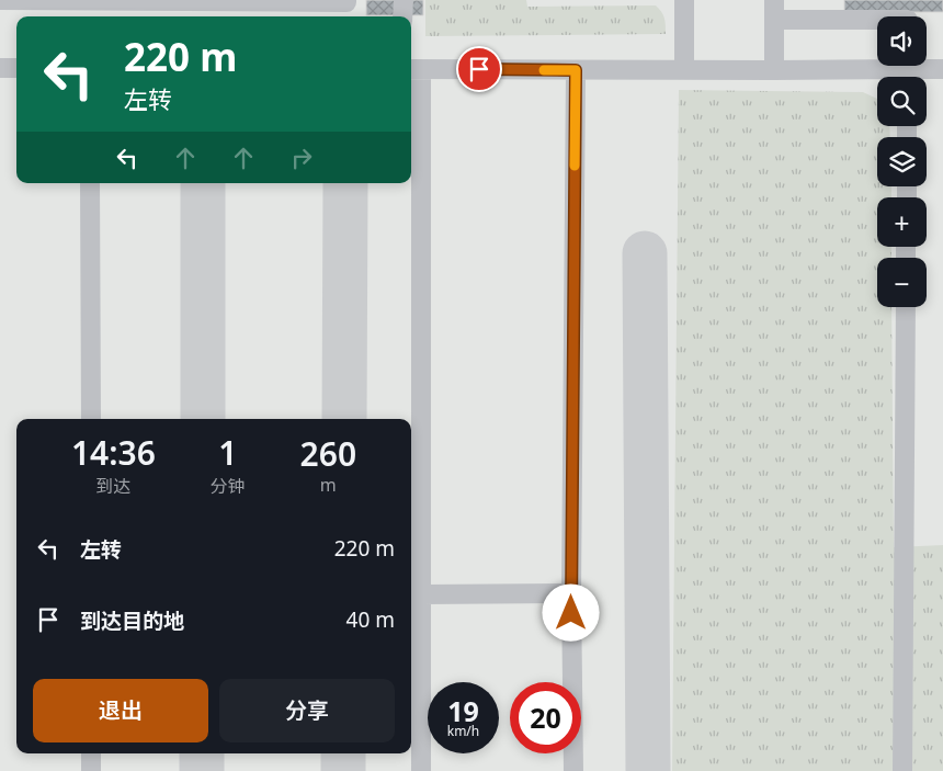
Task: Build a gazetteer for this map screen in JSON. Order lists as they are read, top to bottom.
{
  "page": {
    "map_buttons": ["+", "−"],
    "turn": ["220 m", "左转"],
    "eta": [
      "14:36",
      "到达",
      "1",
      "分钟",
      "260",
      "m"
    ],
    "list": [
      {
        "name": "左转",
        "value": "220 m"
      },
      {
        "name": "到达目的地",
        "value": "40 m"
      }
    ],
    "buttons": ["退出", "分享"],
    "speed": "19 km/h",
    "limit": "20"
  }
}
